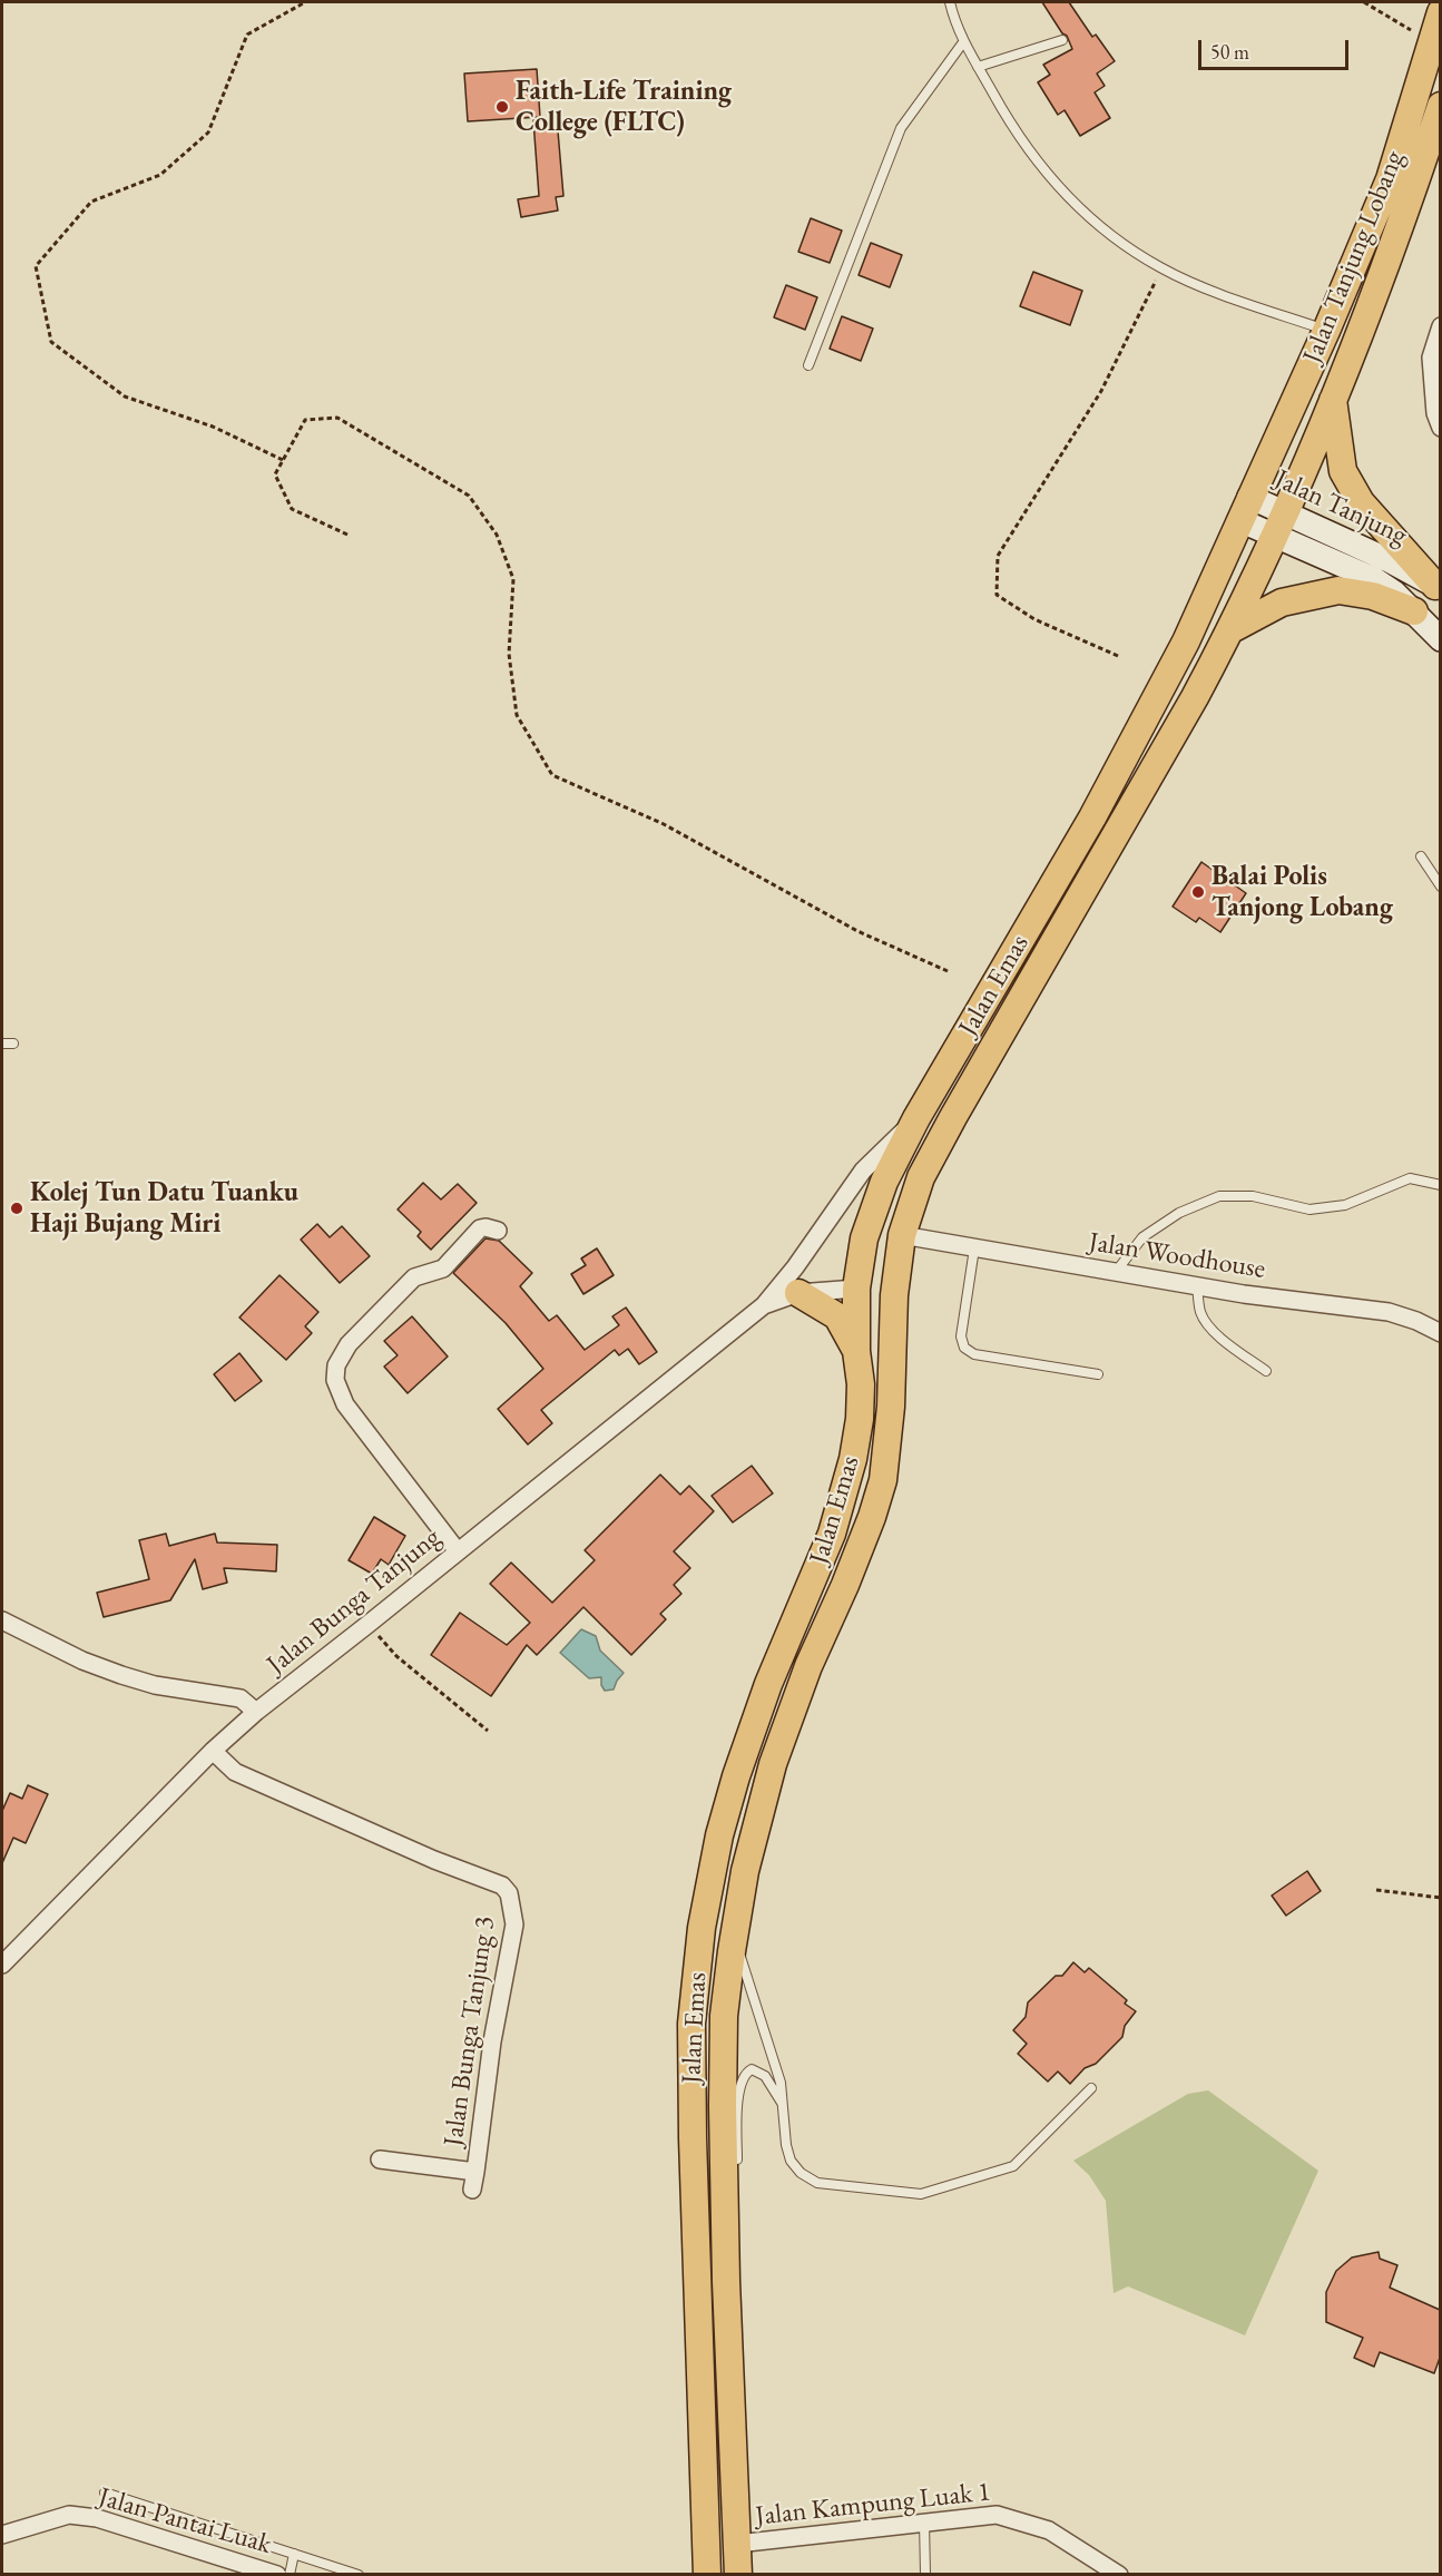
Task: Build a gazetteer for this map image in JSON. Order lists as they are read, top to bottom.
{
  "streets": {
    "main road": ["Jalan Tanjung Lobang", "Jalan Emas"],
    "street": [
      "Jalan Tanjung",
      "Jalan Woodhouse",
      "Jalan Bunga Tanjung",
      "Jalan Bunga Tanjung 3",
      "Jalan Kampung Luak 1",
      "Jalan Pantai Luak"
    ]
  },
  "crossings": [
    ["Jalan Tanjung Lobang", "Jalan Tanjung"],
    ["Jalan Tanjung Lobang", "Jalan Emas"],
    ["Jalan Tanjung", "Jalan Emas"],
    ["Jalan Emas", "Jalan Woodhouse"],
    ["Jalan Emas", "Jalan Kampung Luak 1"],
    ["Jalan Bunga Tanjung", "Jalan Bunga Tanjung 3"]
  ],
  "places": ["Faith-Life Training College (FLTC)", "Balai Polis Tanjong Lobang", "Kolej Tun Datu Tuanku Haji Bujang Miri"],
  "scale_bar": "50 m"
}
